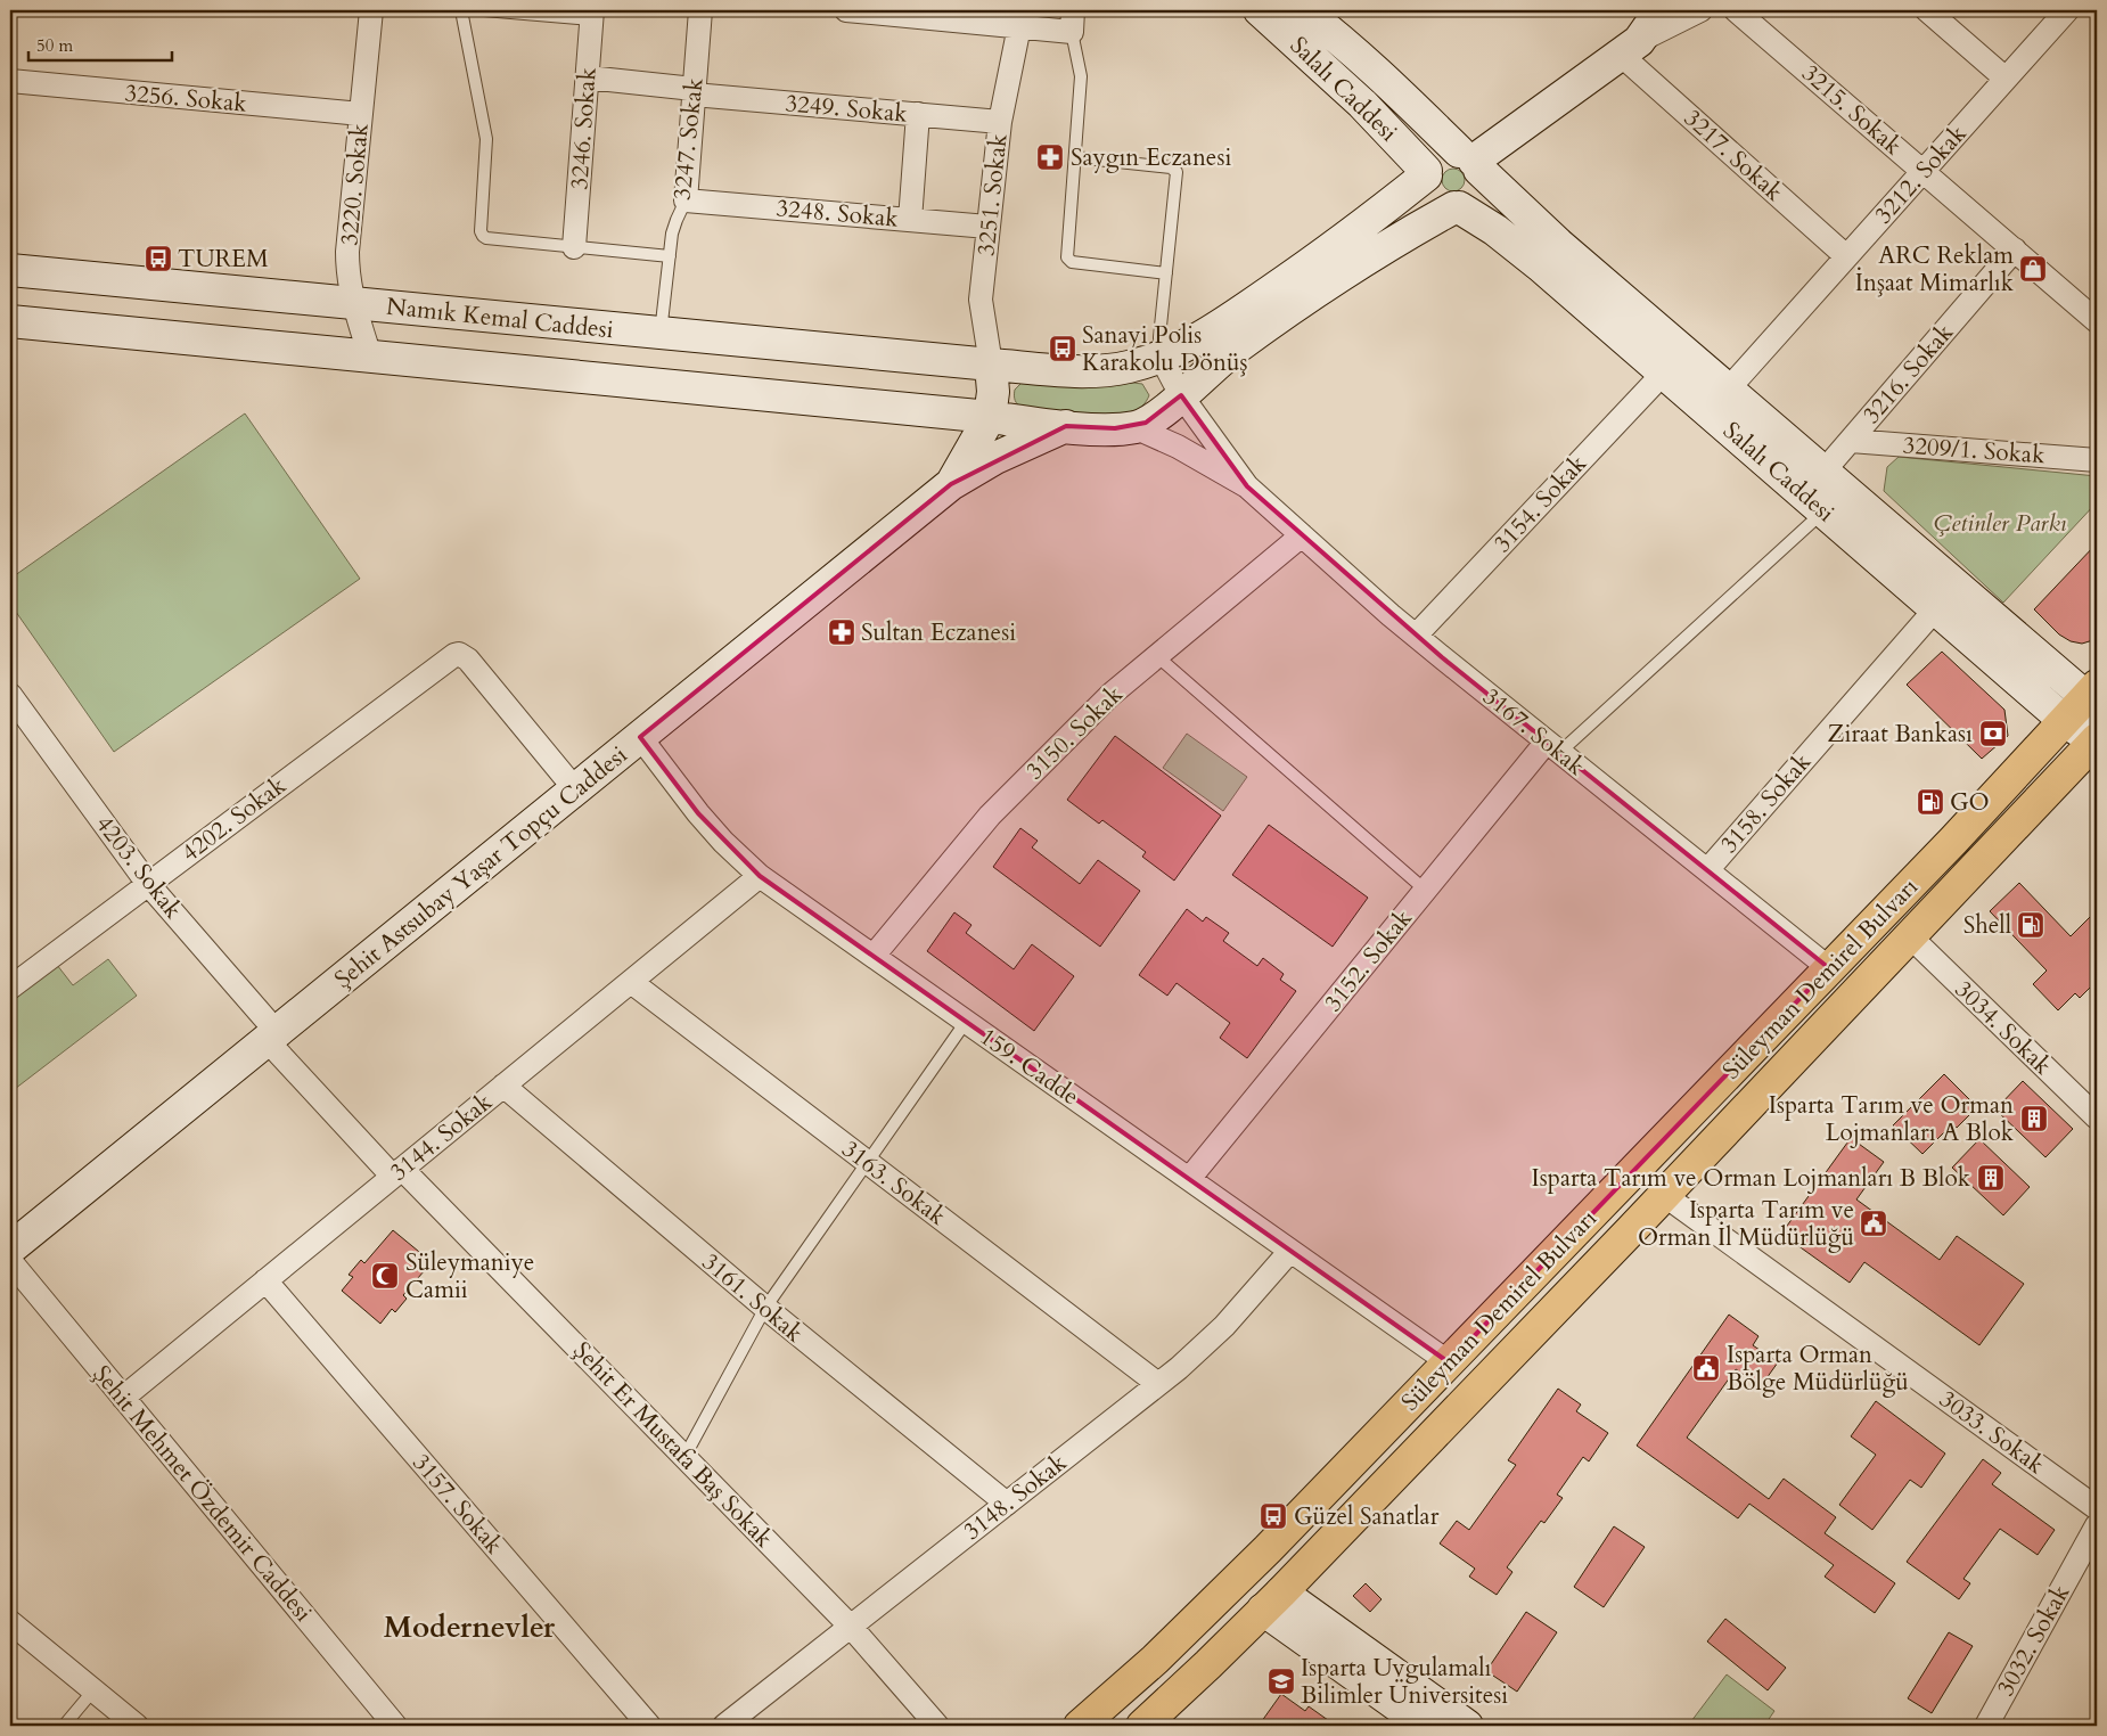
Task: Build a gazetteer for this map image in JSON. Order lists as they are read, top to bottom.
{
  "streets": {
    "main road": ["Süleyman Demirel Bulvarı"],
    "street": [
      "Salalı Caddesi",
      "3256. Sokak",
      "3249. Sokak",
      "3215. Sokak",
      "3246. Sokak",
      "3247. Sokak",
      "3217. Sokak",
      "3212. Sokak",
      "3220. Sokak",
      "3251. Sokak",
      "3248. Sokak",
      "Namık Kemal Caddesi",
      "3216. Sokak",
      "3209/1. Sokak",
      "3154. Sokak",
      "3167. Sokak",
      "3150. Sokak",
      "3158. Sokak",
      "4202. Sokak",
      "4203. Sokak",
      "Şehit Astsubay Yaşar Topçu Caddesi",
      "3152. Sokak",
      "3034. Sokak",
      "159. Cadde",
      "3144. Sokak",
      "3163. Sokak",
      "3161. Sokak",
      "3033. Sokak",
      "Şehit Er Mustafa Baş Sokak",
      "Şehit Mehmet Özdemir Caddesi",
      "3148. Sokak",
      "3157. Sokak",
      "3032. Sokak"
    ]
  },
  "crossings": [
    ["Salalı Caddesi", "3212. Sokak"],
    ["Salalı Caddesi", "3216. Sokak"],
    ["Salalı Caddesi", "3154. Sokak"],
    ["Salalı Caddesi", "3158. Sokak"],
    ["Salalı Caddesi", "Şehit Astsubay Yaşar Topçu Caddesi"],
    ["Salalı Caddesi", "Süleyman Demirel Bulvarı"],
    ["3256. Sokak", "3220. Sokak"],
    ["3249. Sokak", "3246. Sokak"],
    ["3249. Sokak", "3247. Sokak"],
    ["3249. Sokak", "3251. Sokak"],
    ["3215. Sokak", "3212. Sokak"],
    ["3215. Sokak", "3216. Sokak"],
    ["3247. Sokak", "3248. Sokak"],
    ["3247. Sokak", "Namık Kemal Caddesi"],
    ["3217. Sokak", "3212. Sokak"],
    ["3220. Sokak", "Namık Kemal Caddesi"],
    ["3251. Sokak", "3248. Sokak"],
    ["3251. Sokak", "Namık Kemal Caddesi"],
    ["3251. Sokak", "Şehit Astsubay Yaşar Topçu Caddesi"],
    ["Namık Kemal Caddesi", "Şehit Astsubay Yaşar Topçu Caddesi"],
    ["3216. Sokak", "3209/1. Sokak"],
    ["3154. Sokak", "3167. Sokak"],
    ["3167. Sokak", "3150. Sokak"],
    ["3167. Sokak", "3158. Sokak"],
    ["3167. Sokak", "Şehit Astsubay Yaşar Topçu Caddesi"],
    ["3167. Sokak", "3152. Sokak"],
    ["3167. Sokak", "Süleyman Demirel Bulvarı"],
    ["3150. Sokak", "159. Cadde"],
    ["4202. Sokak", "4203. Sokak"],
    ["4202. Sokak", "Şehit Astsubay Yaşar Topçu Caddesi"],
    ["4203. Sokak", "Şehit Astsubay Yaşar Topçu Caddesi"],
    ["4203. Sokak", "Şehit Er Mustafa Baş Sokak"],
    ["Şehit Astsubay Yaşar Topçu Caddesi", "159. Cadde"],
    ["Şehit Astsubay Yaşar Topçu Caddesi", "Şehit Er Mustafa Baş Sokak"],
    ["3152. Sokak", "159. Cadde"],
    ["Süleyman Demirel Bulvarı", "159. Cadde"],
    ["159. Cadde", "3144. Sokak"],
    ["159. Cadde", "3148. Sokak"],
    ["3144. Sokak", "3163. Sokak"],
    ["3144. Sokak", "3161. Sokak"],
    ["3144. Sokak", "Şehit Er Mustafa Baş Sokak"],
    ["3144. Sokak", "Şehit Mehmet Özdemir Caddesi"],
    ["3144. Sokak", "3157. Sokak"],
    ["3163. Sokak", "3148. Sokak"],
    ["3161. Sokak", "3148. Sokak"],
    ["Şehit Er Mustafa Baş Sokak", "3148. Sokak"]
  ],
  "districts": ["Modernevler"],
  "parks": ["Çetinler Parkı"],
  "places": {
    "pharmacy": ["Saygın Eczanesi", "Sultan Eczanesi"],
    "bus stop": ["TUREM", "Sanayi Polis Karakolu Dönüş", "Güzel Sanatlar"],
    "shop": ["ARC Reklam İnşaat Mimarlık"],
    "bank": ["Ziraat Bankası"],
    "fuel station": ["GO", "Shell"],
    "building": ["Isparta Tarım ve Orman Lojmanları A Blok", "Isparta Tarım ve Orman Lojmanları B Blok"],
    "public building": ["Isparta Tarım ve Orman İl Müdürlüğü", "Isparta Orman Bölge Müdürlüğü"],
    "mosque": ["Süleymaniye Camii"],
    "school or university": ["Isparta Uygulamalı Bilimler Üniversitesi"]
  },
  "scale_bar": "50 m"
}
